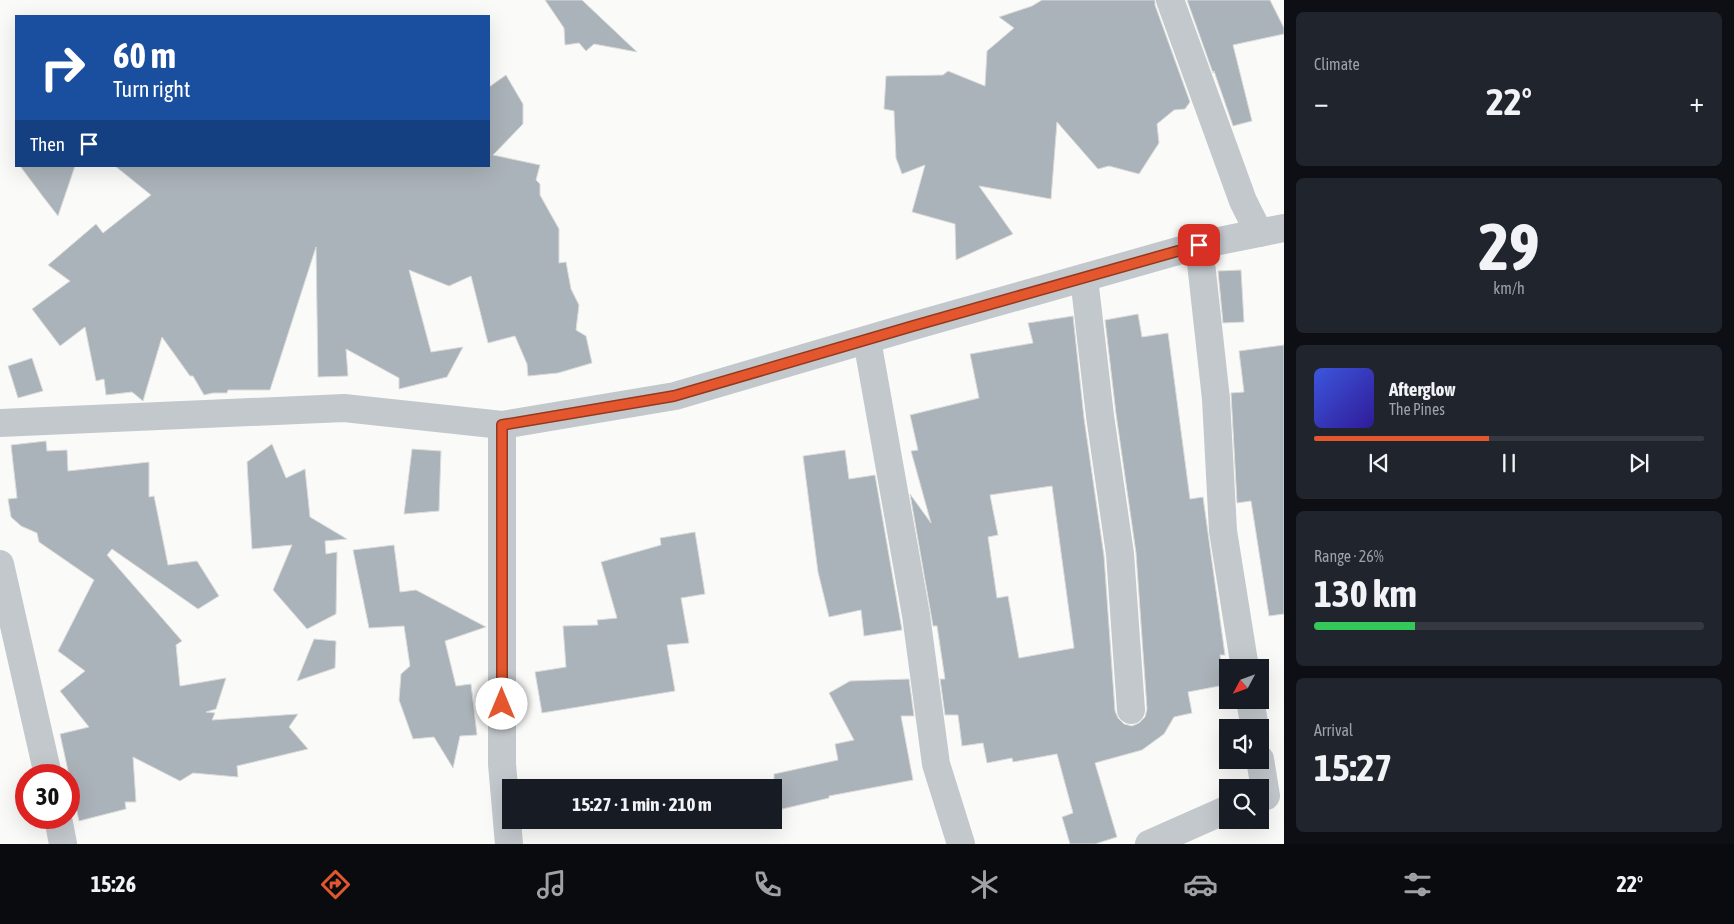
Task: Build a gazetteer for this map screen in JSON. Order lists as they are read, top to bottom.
{
  "north": "bottom left",
  "page": {
    "tile": [
      "Climate",
      ["29", "km/h"],
      ["Range · 26%", "130 km"],
      ["Arrival", "15:27"]
    ],
    "turn": ["60 m", "Turn right"],
    "heat": ["−", "22°", "+"],
    "then": "Then",
    "song": ["Afterglow", "The Pines"],
    "limit": "30",
    "trip": "15:27 · 1 min · 210 m",
    "tabs": ["15:26", "22°"]
  }
}
